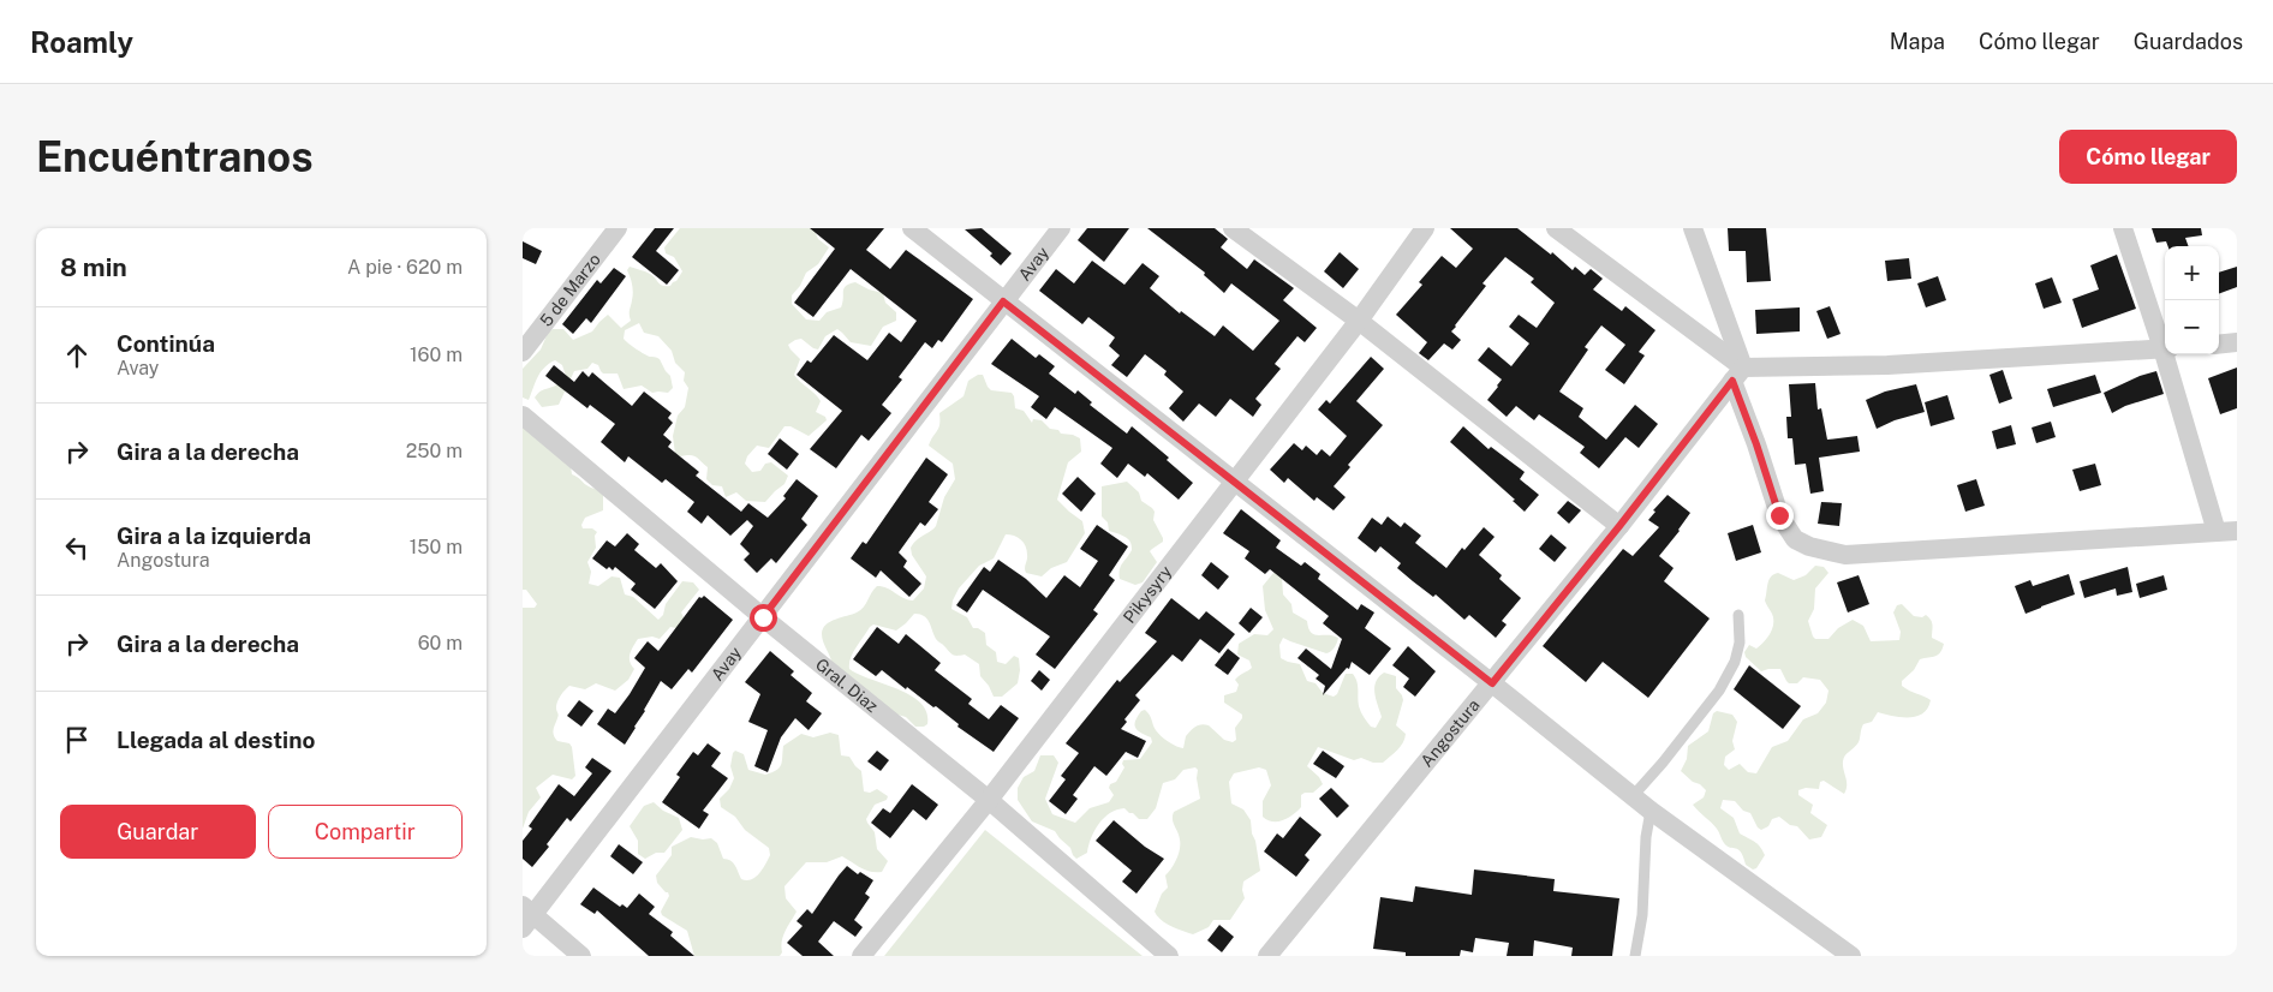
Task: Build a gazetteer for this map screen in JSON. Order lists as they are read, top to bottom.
{
  "streets": {
    "street": [
      "Avay",
      "5 de Marzo",
      "Pikysyry",
      "Gral. Diaz",
      "Angostura"
    ]
  },
  "crossings": [
    ["Avay", "Gral. Diaz"],
    ["Pikysyry", "Gral. Diaz"]
  ],
  "page": {
    "header": "Roamly",
    "nav": ["Mapa", "Cómo llegar", "Guardados"],
    "buttons": [
      "Cómo llegar",
      ["Guardar", "Compartir"]
    ],
    "title": "Encuéntranos",
    "heading": ["8 min", "A pie · 620 m"],
    "map_buttons": ["+", "−"],
    "list": [
      ["Continúa", "Avay", "160 m"],
      ["Gira a la derecha", "250 m"],
      ["Gira a la izquierda", "Angostura", "150 m"],
      ["Gira a la derecha", "60 m"],
      "Llegada al destino"
    ]
  }
}
